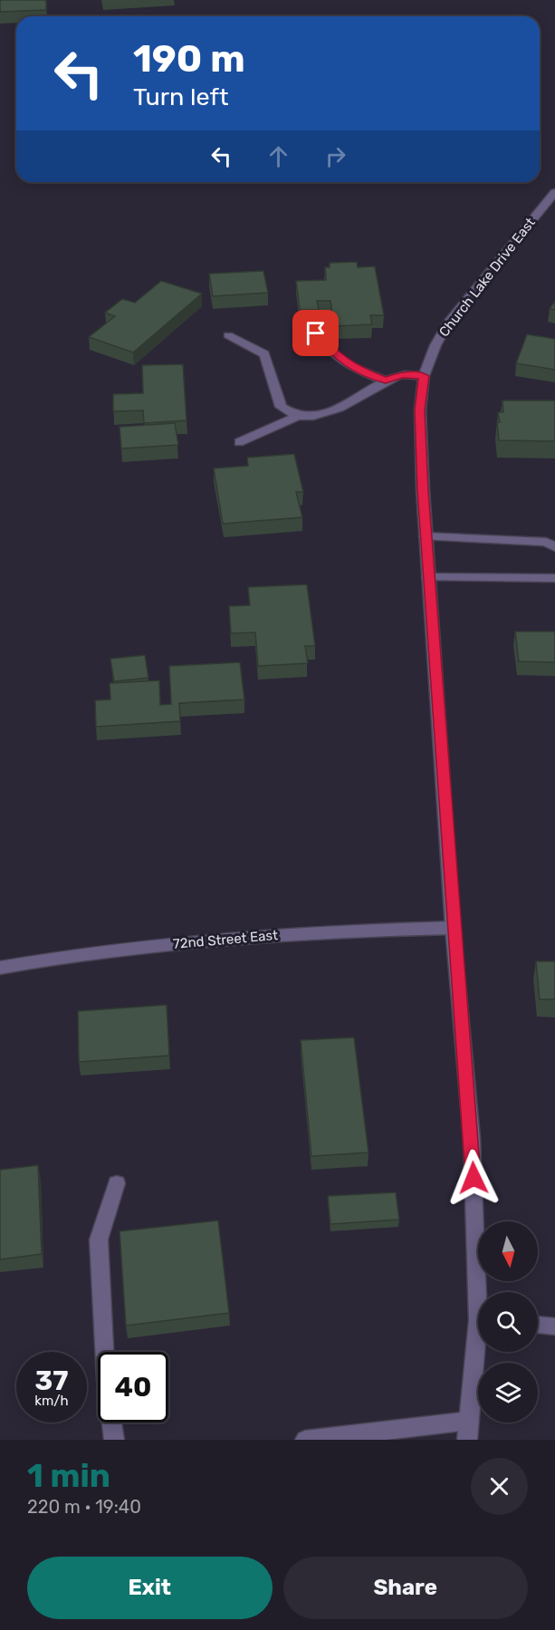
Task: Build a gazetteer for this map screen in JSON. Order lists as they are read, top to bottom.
{
  "streets": {
    "street": ["Church Lake Drive East", "72nd Street East"]
  },
  "crossings": [
    ["Church Lake Drive East", "72nd Street East"]
  ],
  "north": "bottom",
  "page": {
    "turn": ["190 m", "Turn left"],
    "speed": "37 km/h",
    "limit": "40",
    "heading": ["1 min", "220 m · 19:40"],
    "buttons": ["Exit", "Share"]
  }
}
